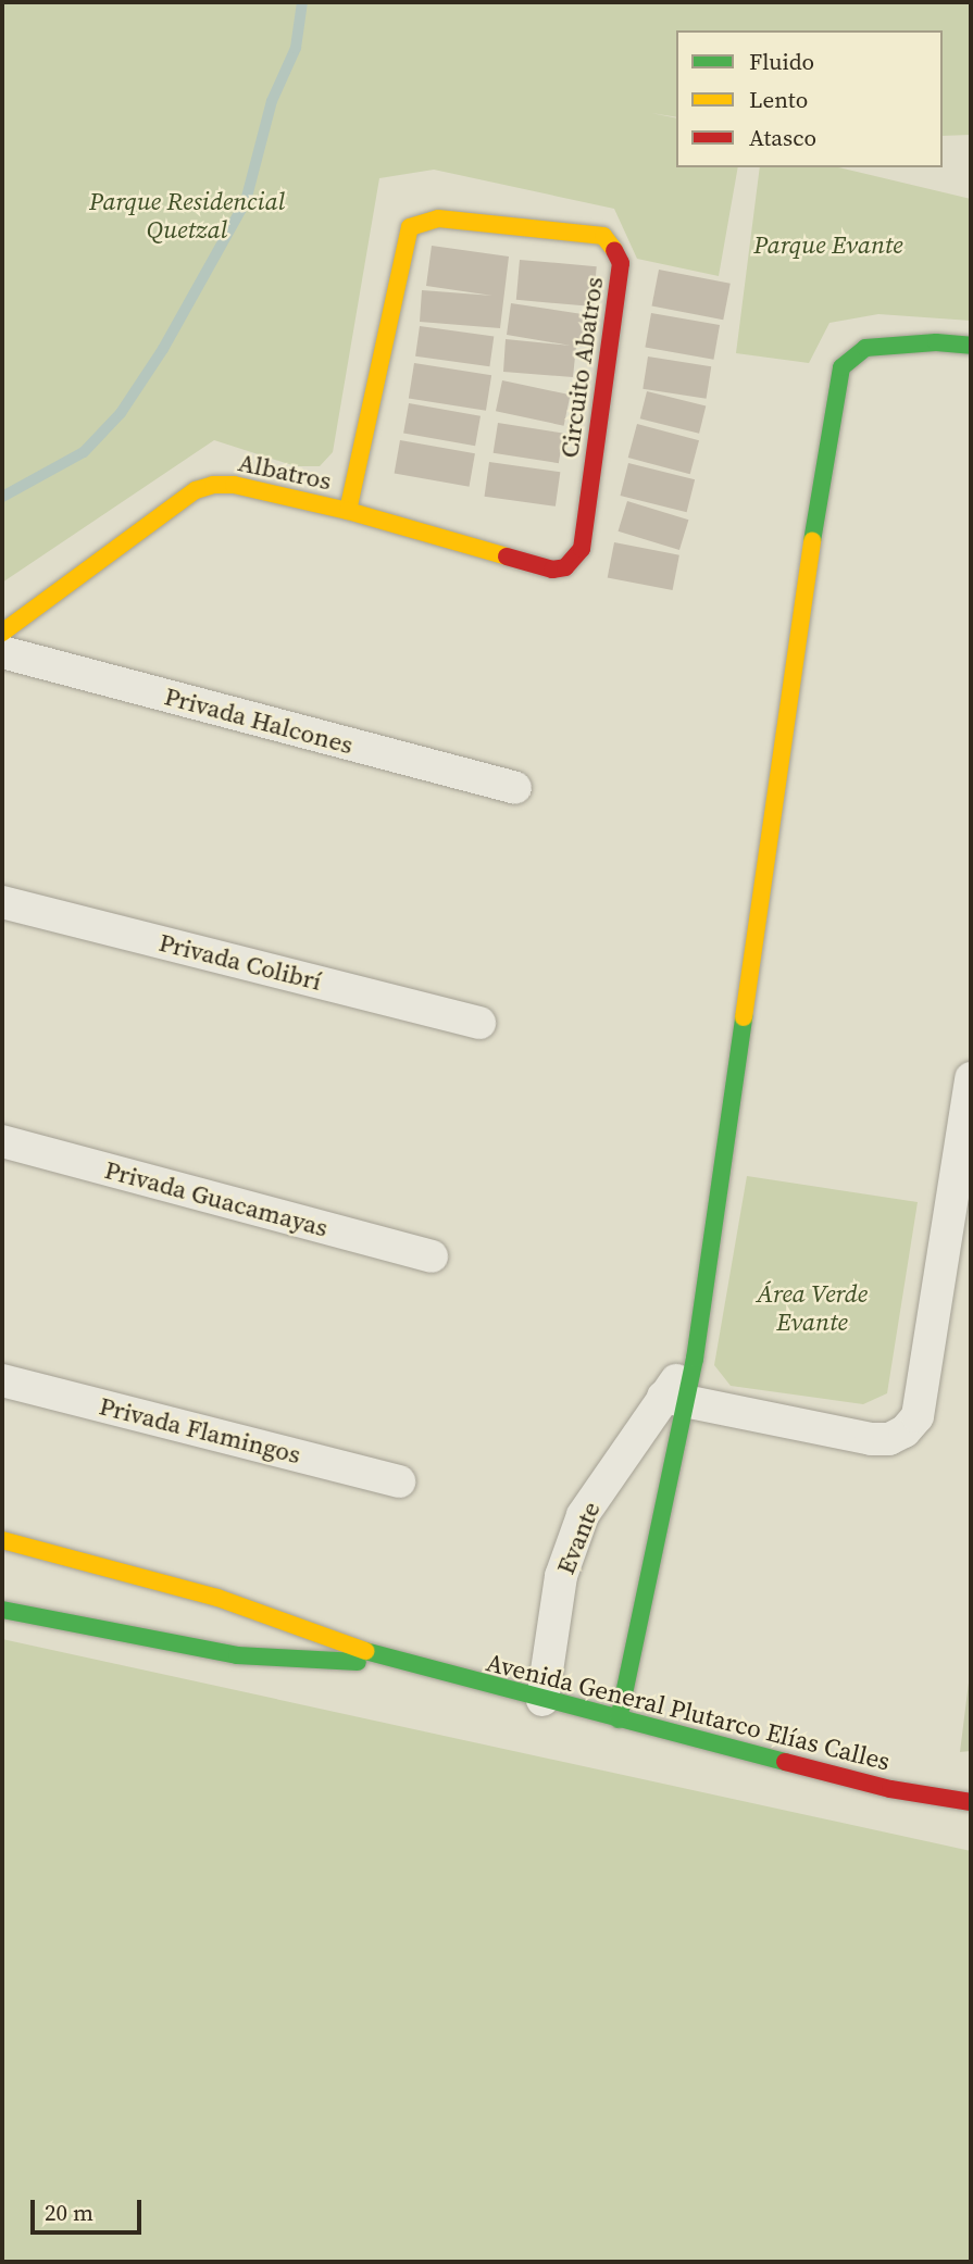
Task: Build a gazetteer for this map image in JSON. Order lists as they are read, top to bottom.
{
  "streets": {
    "street": [
      "Circuito Abatros",
      "Albatros",
      "Privada Halcones",
      "Privada Colibrí",
      "Privada Guacamayas",
      "Privada Flamingos",
      "Evante",
      "Avenida General Plutarco Elías Calles"
    ]
  },
  "crossings": [
    ["Circuito Abatros", "Albatros"],
    ["Evante", "Avenida General Plutarco Elías Calles"]
  ],
  "parks": ["Parque Residencial Quetzal", "Parque Evante", "Área Verde Evante"],
  "legend": ["Fluido", "Lento", "Atasco"],
  "scale_bar": "20 m"
}
